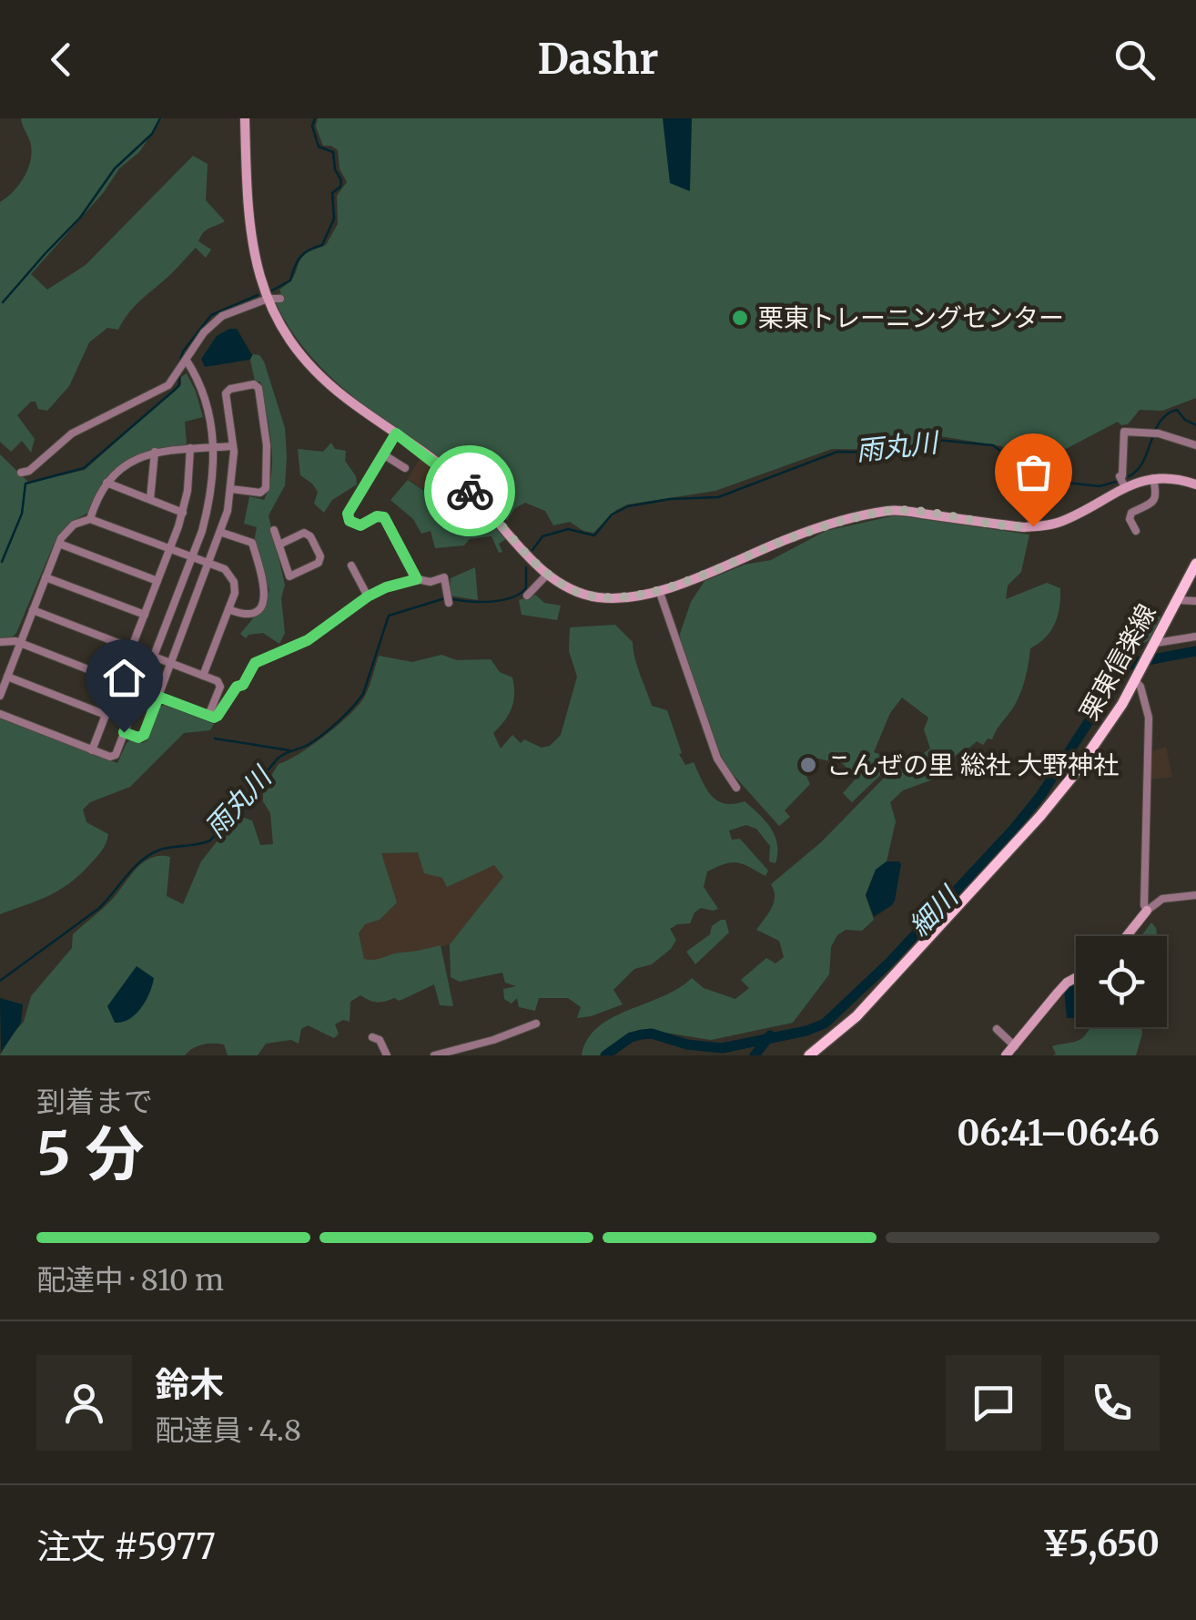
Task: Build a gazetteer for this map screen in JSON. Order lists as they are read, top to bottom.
{
  "streets": {
    "main road": ["栗東信楽線"]
  },
  "water": ["雨丸川", "細川"],
  "places": ["栗東トレーニングセンター", "こんぜの里 総社 大野神社"],
  "page": {
    "header": "Dashr",
    "heading": ["5 分", "到着まで", "06:41–06:46"],
    "panel": [
      "鈴木",
      "配達員 · 4.8",
      "注文 #5977",
      "¥5,650"
    ],
    "bar": "配達中 · 810 m"
  }
}
